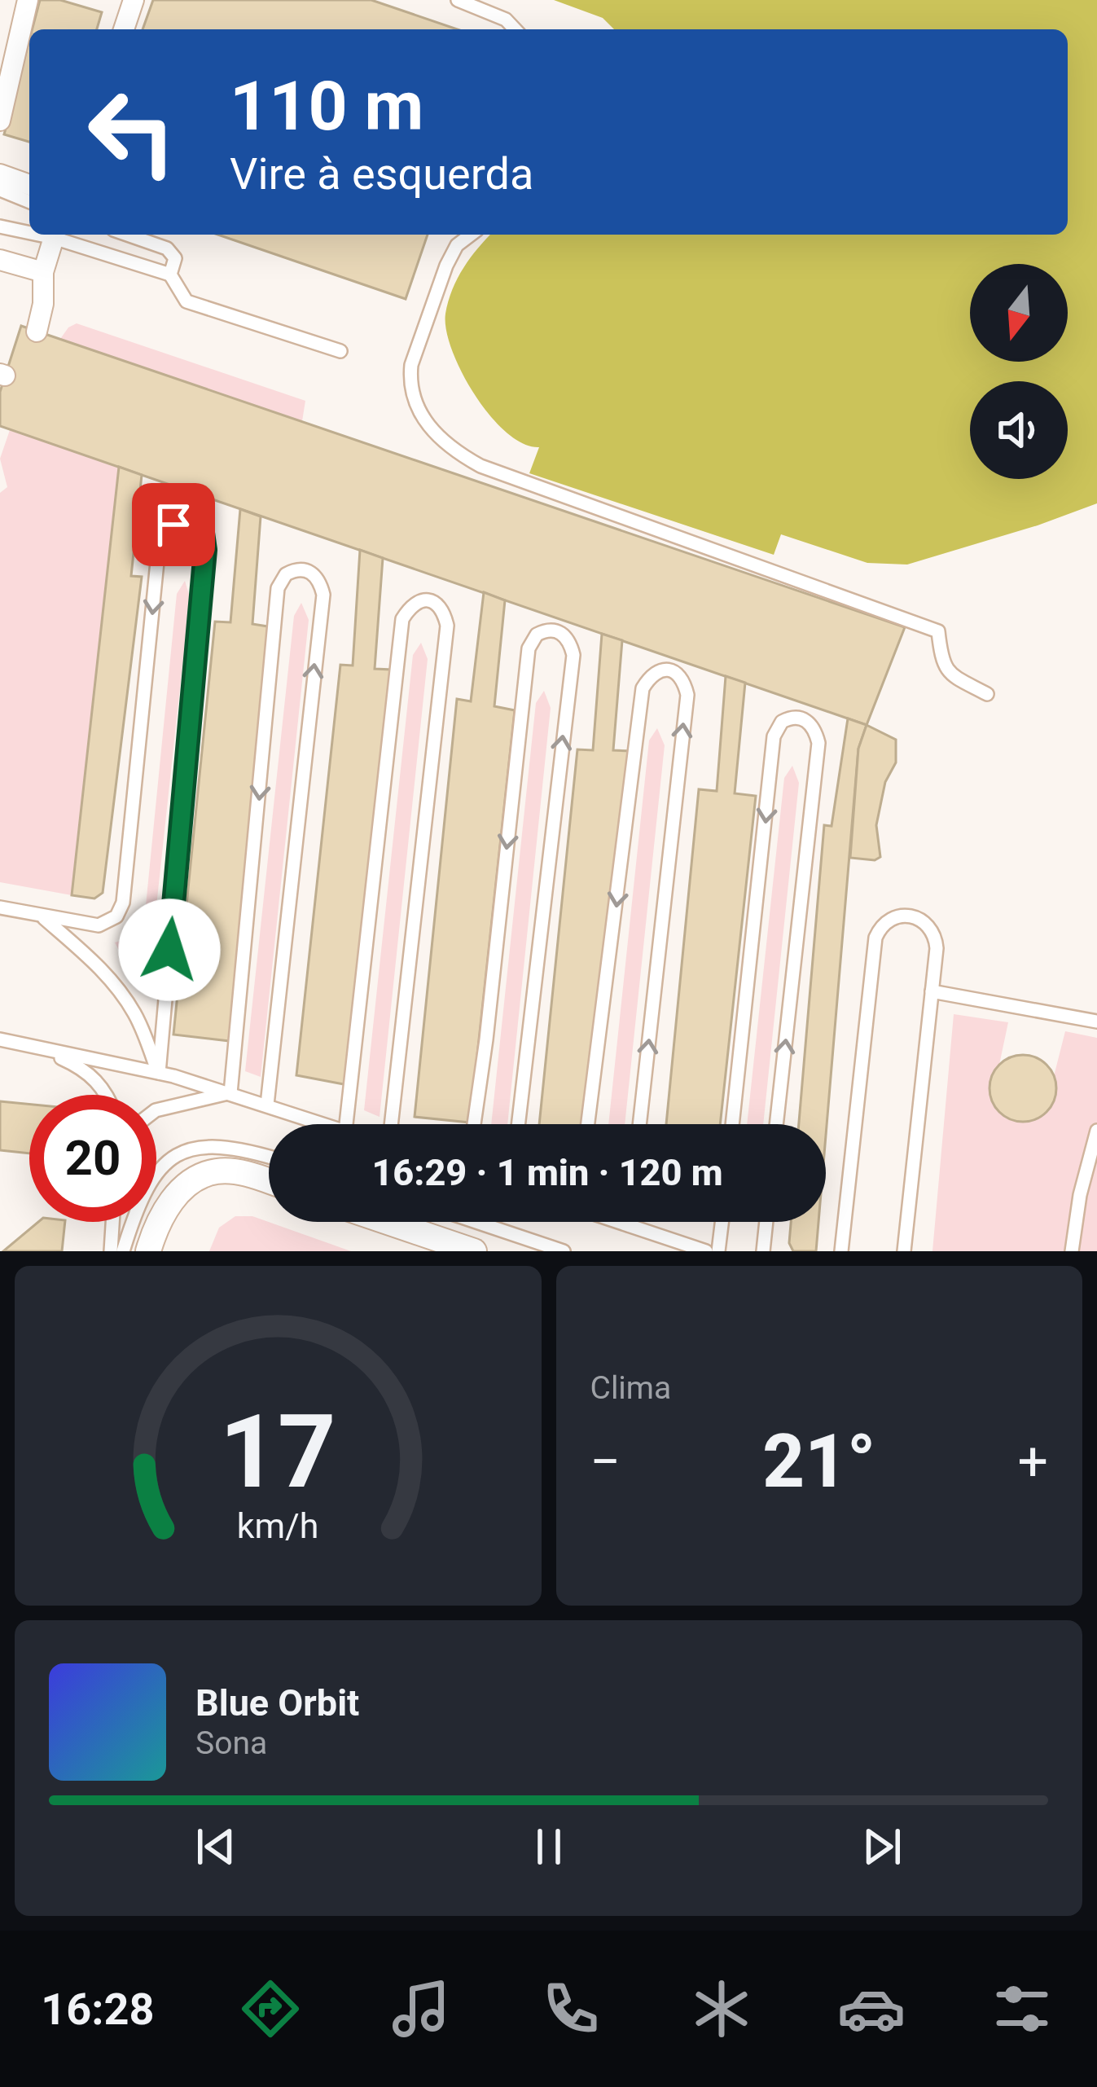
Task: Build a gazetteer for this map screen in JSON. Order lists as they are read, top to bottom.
{
  "north": "bottom",
  "page": {
    "turn": ["110 m", "Vire à esquerda"],
    "limit": "20",
    "trip": "16:29 · 1 min · 120 m",
    "tile": "Clima",
    "heat": ["−", "21°", "+"],
    "song": ["Blue Orbit", "Sona"],
    "tabs": "16:28",
    "gauge": ["17", "km/h"]
  }
}
